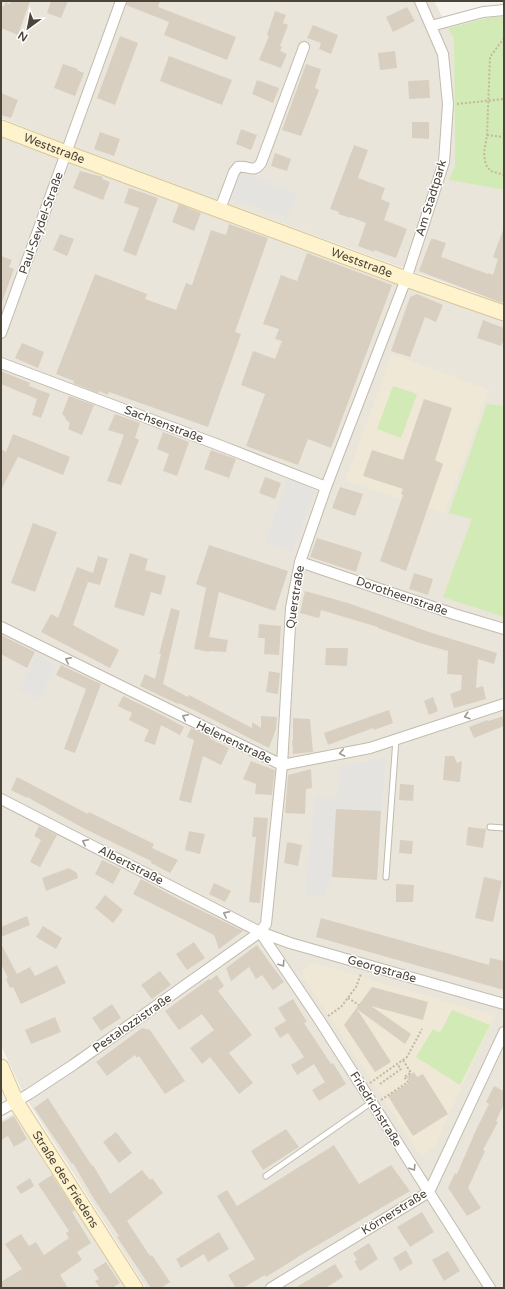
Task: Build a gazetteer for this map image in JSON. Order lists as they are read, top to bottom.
{
  "streets": {
    "main road": ["Weststraße", "Straße des Friedens"],
    "street": [
      "Am Stadtpark",
      "Paul-Seydel-Straße",
      "Sachsenstraße",
      "Dorotheenstraße",
      "Querstraße",
      "Helenenstraße",
      "Albertstraße",
      "Georgstraße",
      "Pestalozzistraße",
      "Friedrichstraße",
      "Körnerstraße"
    ]
  },
  "crossings": [
    ["Weststraße", "Am Stadtpark"],
    ["Weststraße", "Paul-Seydel-Straße"],
    ["Weststraße", "Querstraße"],
    ["Am Stadtpark", "Querstraße"],
    ["Sachsenstraße", "Querstraße"],
    ["Dorotheenstraße", "Querstraße"],
    ["Querstraße", "Helenenstraße"],
    ["Querstraße", "Albertstraße"],
    ["Querstraße", "Georgstraße"],
    ["Querstraße", "Pestalozzistraße"],
    ["Querstraße", "Friedrichstraße"],
    ["Albertstraße", "Georgstraße"],
    ["Albertstraße", "Pestalozzistraße"],
    ["Albertstraße", "Friedrichstraße"],
    ["Georgstraße", "Pestalozzistraße"],
    ["Georgstraße", "Friedrichstraße"],
    ["Pestalozzistraße", "Friedrichstraße"],
    ["Pestalozzistraße", "Straße des Friedens"],
    ["Friedrichstraße", "Körnerstraße"]
  ],
  "one_way": ["Helenenstraße", "Albertstraße", "Friedrichstraße"],
  "north": "bottom left"
}
